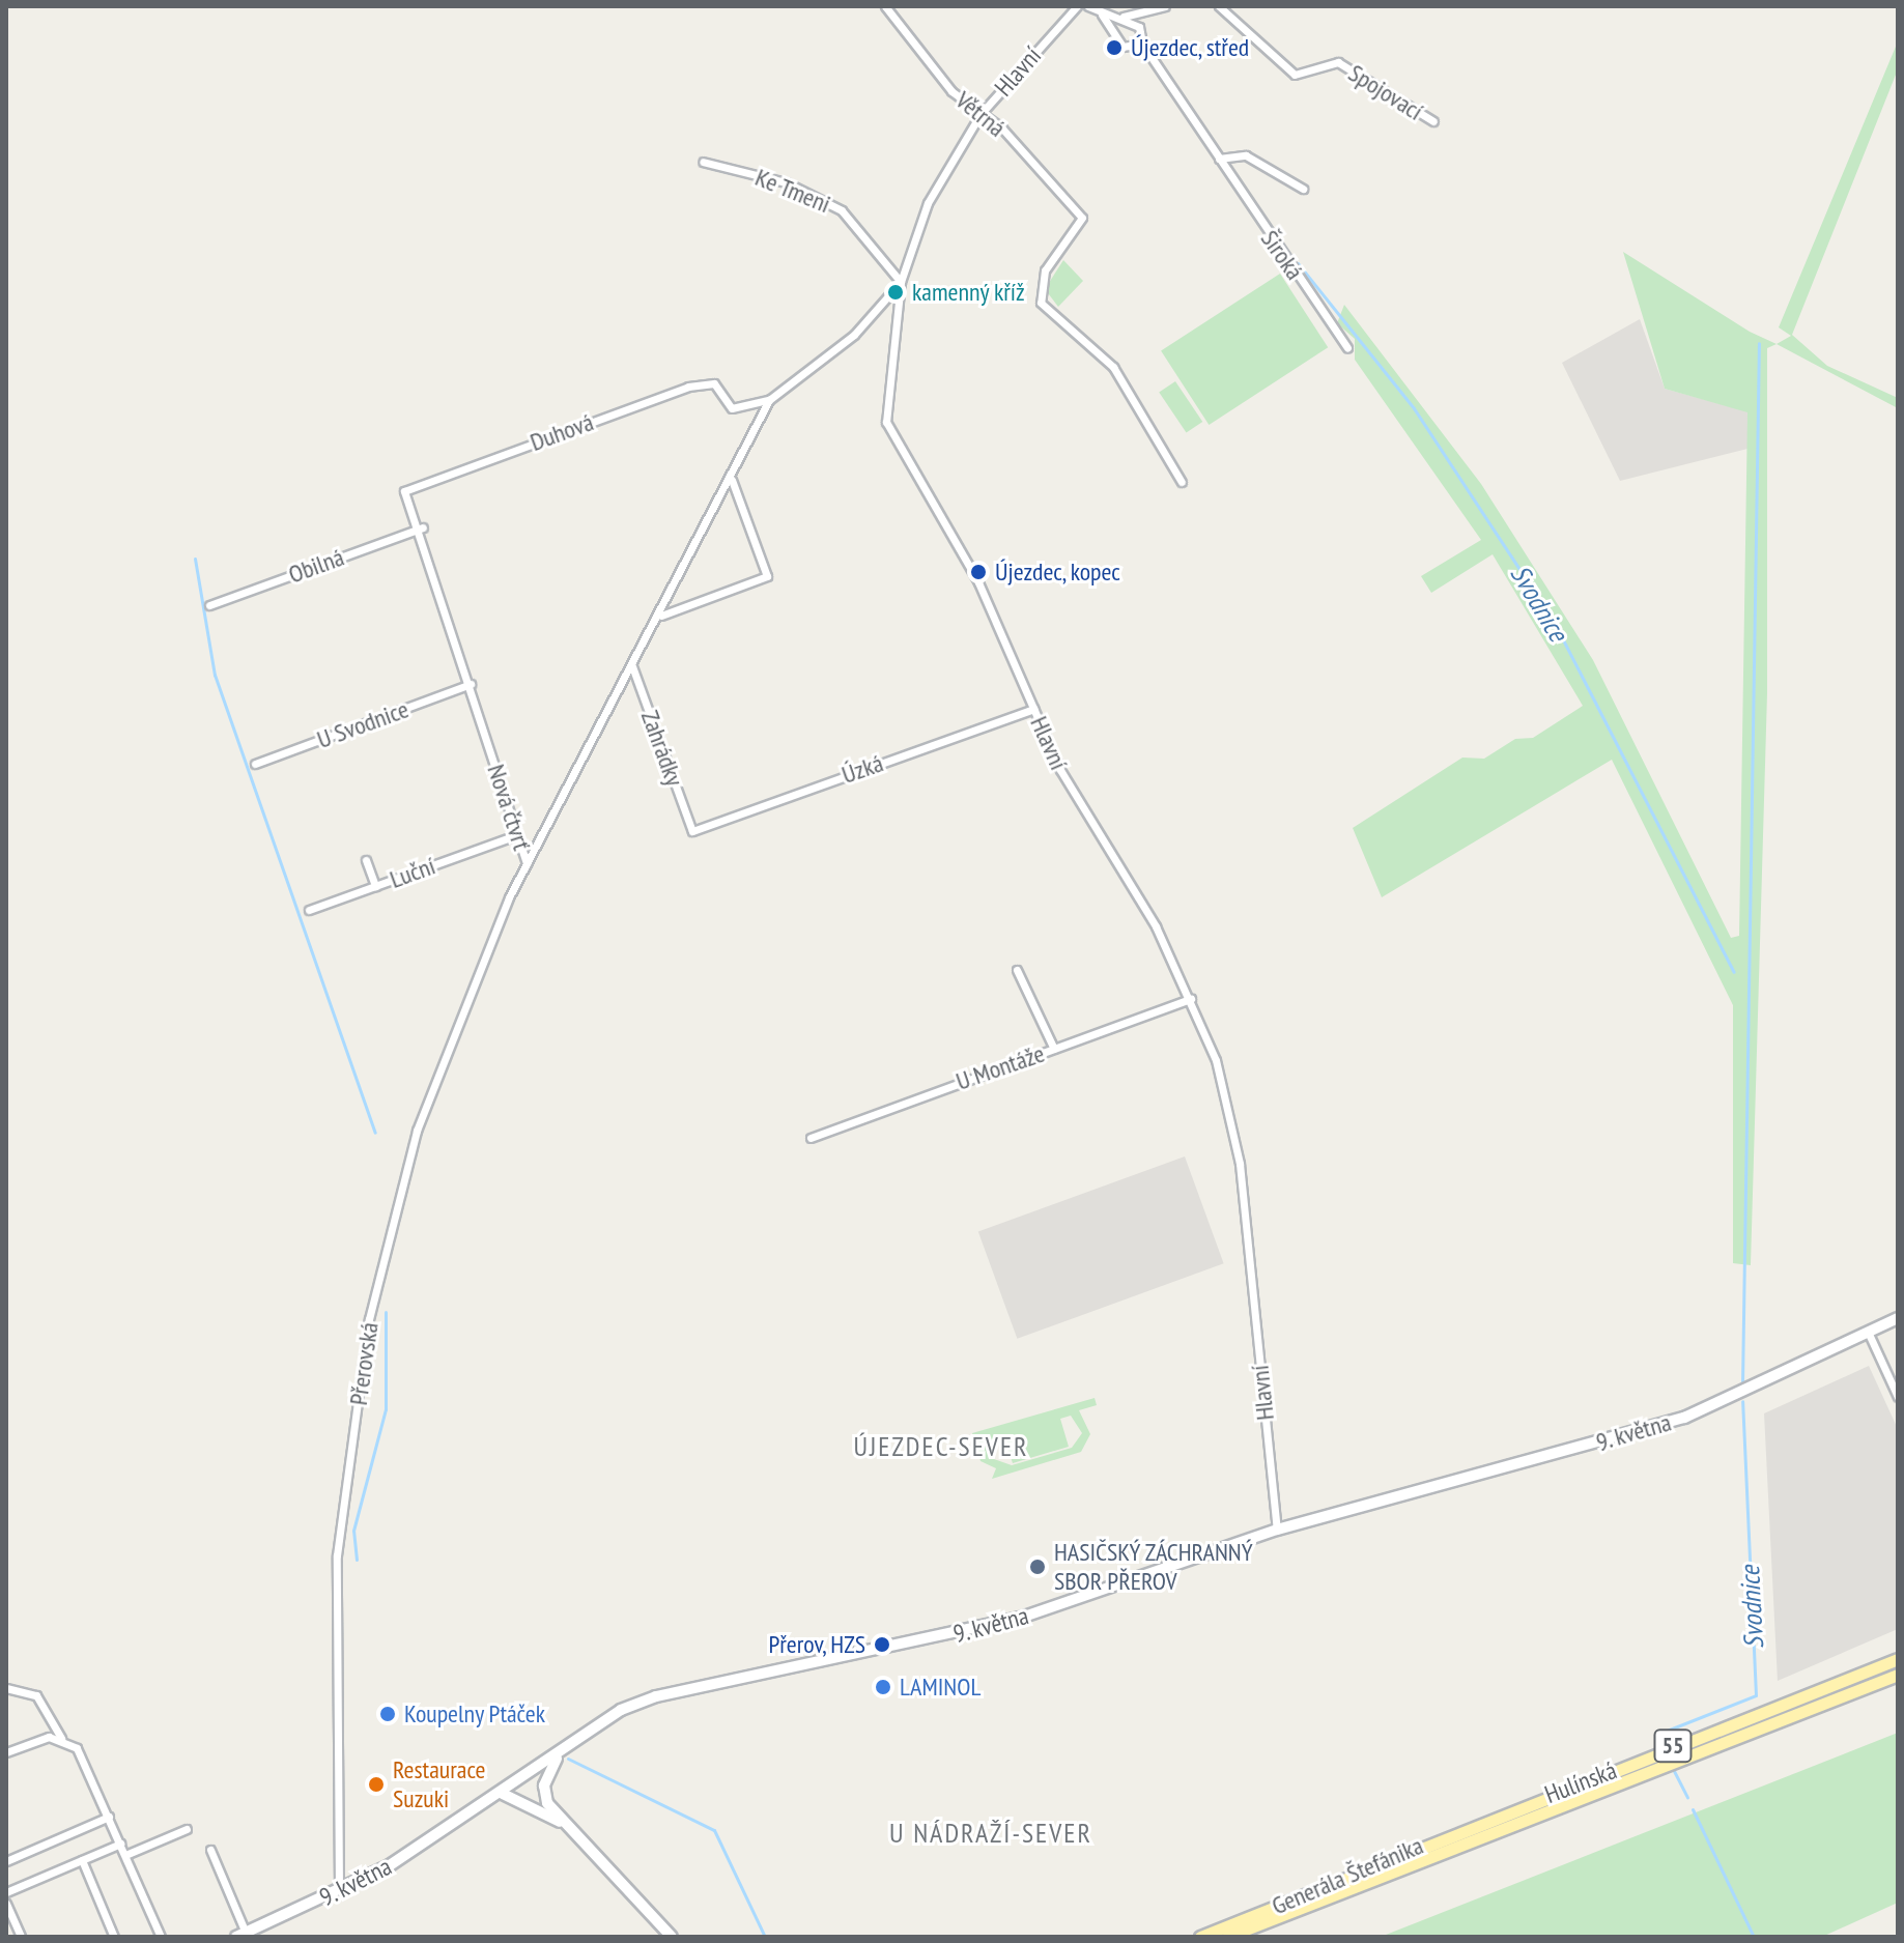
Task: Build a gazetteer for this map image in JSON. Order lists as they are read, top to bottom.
{
  "streets": {
    "main road": ["55", "Hulínská", "Generála Štefánika"],
    "street": [
      "Hlavní",
      "Spojovací",
      "Větrná",
      "Ke Tmeni",
      "Široká",
      "Duhová",
      "Obilná",
      "U Svodnice",
      "Zahrádky",
      "Úzká",
      "Nová čtvrť",
      "Luční",
      "U Montáže",
      "Přerovská",
      "9. května"
    ]
  },
  "crossings": [
    ["Hlavní", "Větrná"],
    ["Hlavní", "Ke Tmeni"],
    ["Hlavní", "Úzká"],
    ["Hlavní", "Nová čtvrť"],
    ["Hlavní", "U Montáže"],
    ["Hlavní", "9. května"],
    ["Ke Tmeni", "Nová čtvrť"],
    ["Duhová", "Nová čtvrť"],
    ["Obilná", "Nová čtvrť"],
    ["U Svodnice", "Nová čtvrť"],
    ["Zahrádky", "Úzká"],
    ["Zahrádky", "Nová čtvrť"],
    ["Nová čtvrť", "Luční"],
    ["Nová čtvrť", "Přerovská"],
    ["Přerovská", "9. května"],
    ["Hulínská", "Generála Štefánika"]
  ],
  "districts": ["ÚJEZDEC-SEVER", "U NÁDRAŽÍ-SEVER"],
  "water": ["Svodnice"],
  "places": [
    "Újezdec, střed",
    "kamenný kříž",
    "Újezdec, kopec",
    "HASIČSKÝ ZÁCHRANNÝ SBOR PŘEROV",
    "Přerov, HZS",
    "LAMINOL",
    "Koupelny Ptáček",
    "Restaurace Suzuki"
  ]
}
